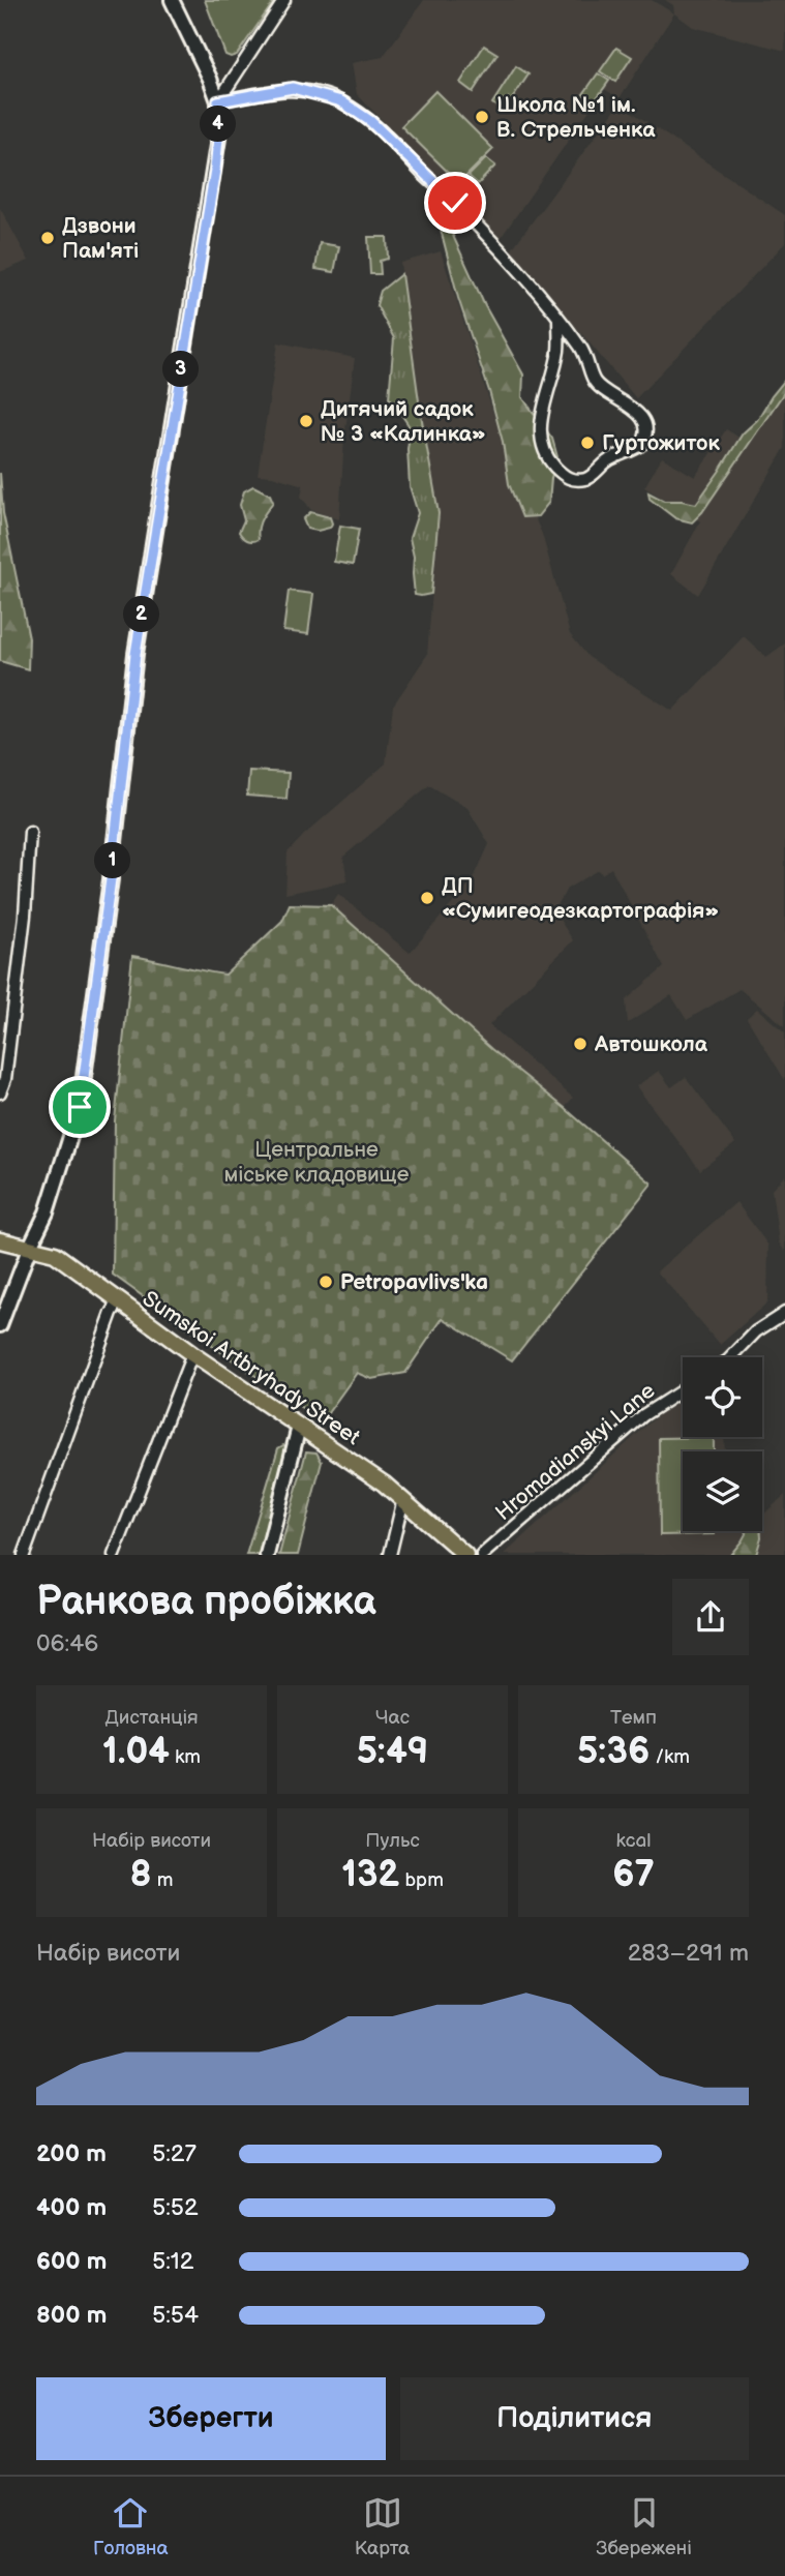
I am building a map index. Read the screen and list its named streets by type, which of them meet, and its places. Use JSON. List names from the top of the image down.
{
  "streets": {
    "main road": ["Sumskoi Artbryhady Street"],
    "street": ["Hromadianskyi Lane"]
  },
  "parks": ["Центральне міське кладовище"],
  "places": [
    "Школа №1 ім. В. Стрельченка",
    "Дзвони Пам'яті",
    "Дитячий садок № 3 «Калинка»",
    "Гуртожиток",
    "ДП «Сумигеодезкартографія»",
    "Автошкола",
    "Petropavlivs'ka"
  ],
  "page": {
    "pins": [
      "4",
      "3",
      "2",
      "1"
    ],
    "heading": ["Ранкова пробіжка", "06:46"],
    "stats": [
      ["Дистанція", "1.04 km"],
      ["Час", "5:49"],
      ["Темп", "5:36 /km"],
      ["Набір висоти", "8 m"],
      ["Пульс", "132 bpm"],
      ["kcal", "67"]
    ],
    "chart": ["Набір висоти", "283–291 m"],
    "list": [
      {
        "name": "200 m",
        "note": "5:27"
      },
      {
        "name": "400 m",
        "note": "5:52"
      },
      {
        "name": "600 m",
        "note": "5:12"
      },
      {
        "name": "800 m",
        "note": "5:54"
      }
    ],
    "buttons": ["Зберегти", "Поділитися"],
    "tabs": ["Головна", "Карта", "Збережені"]
  }
}
